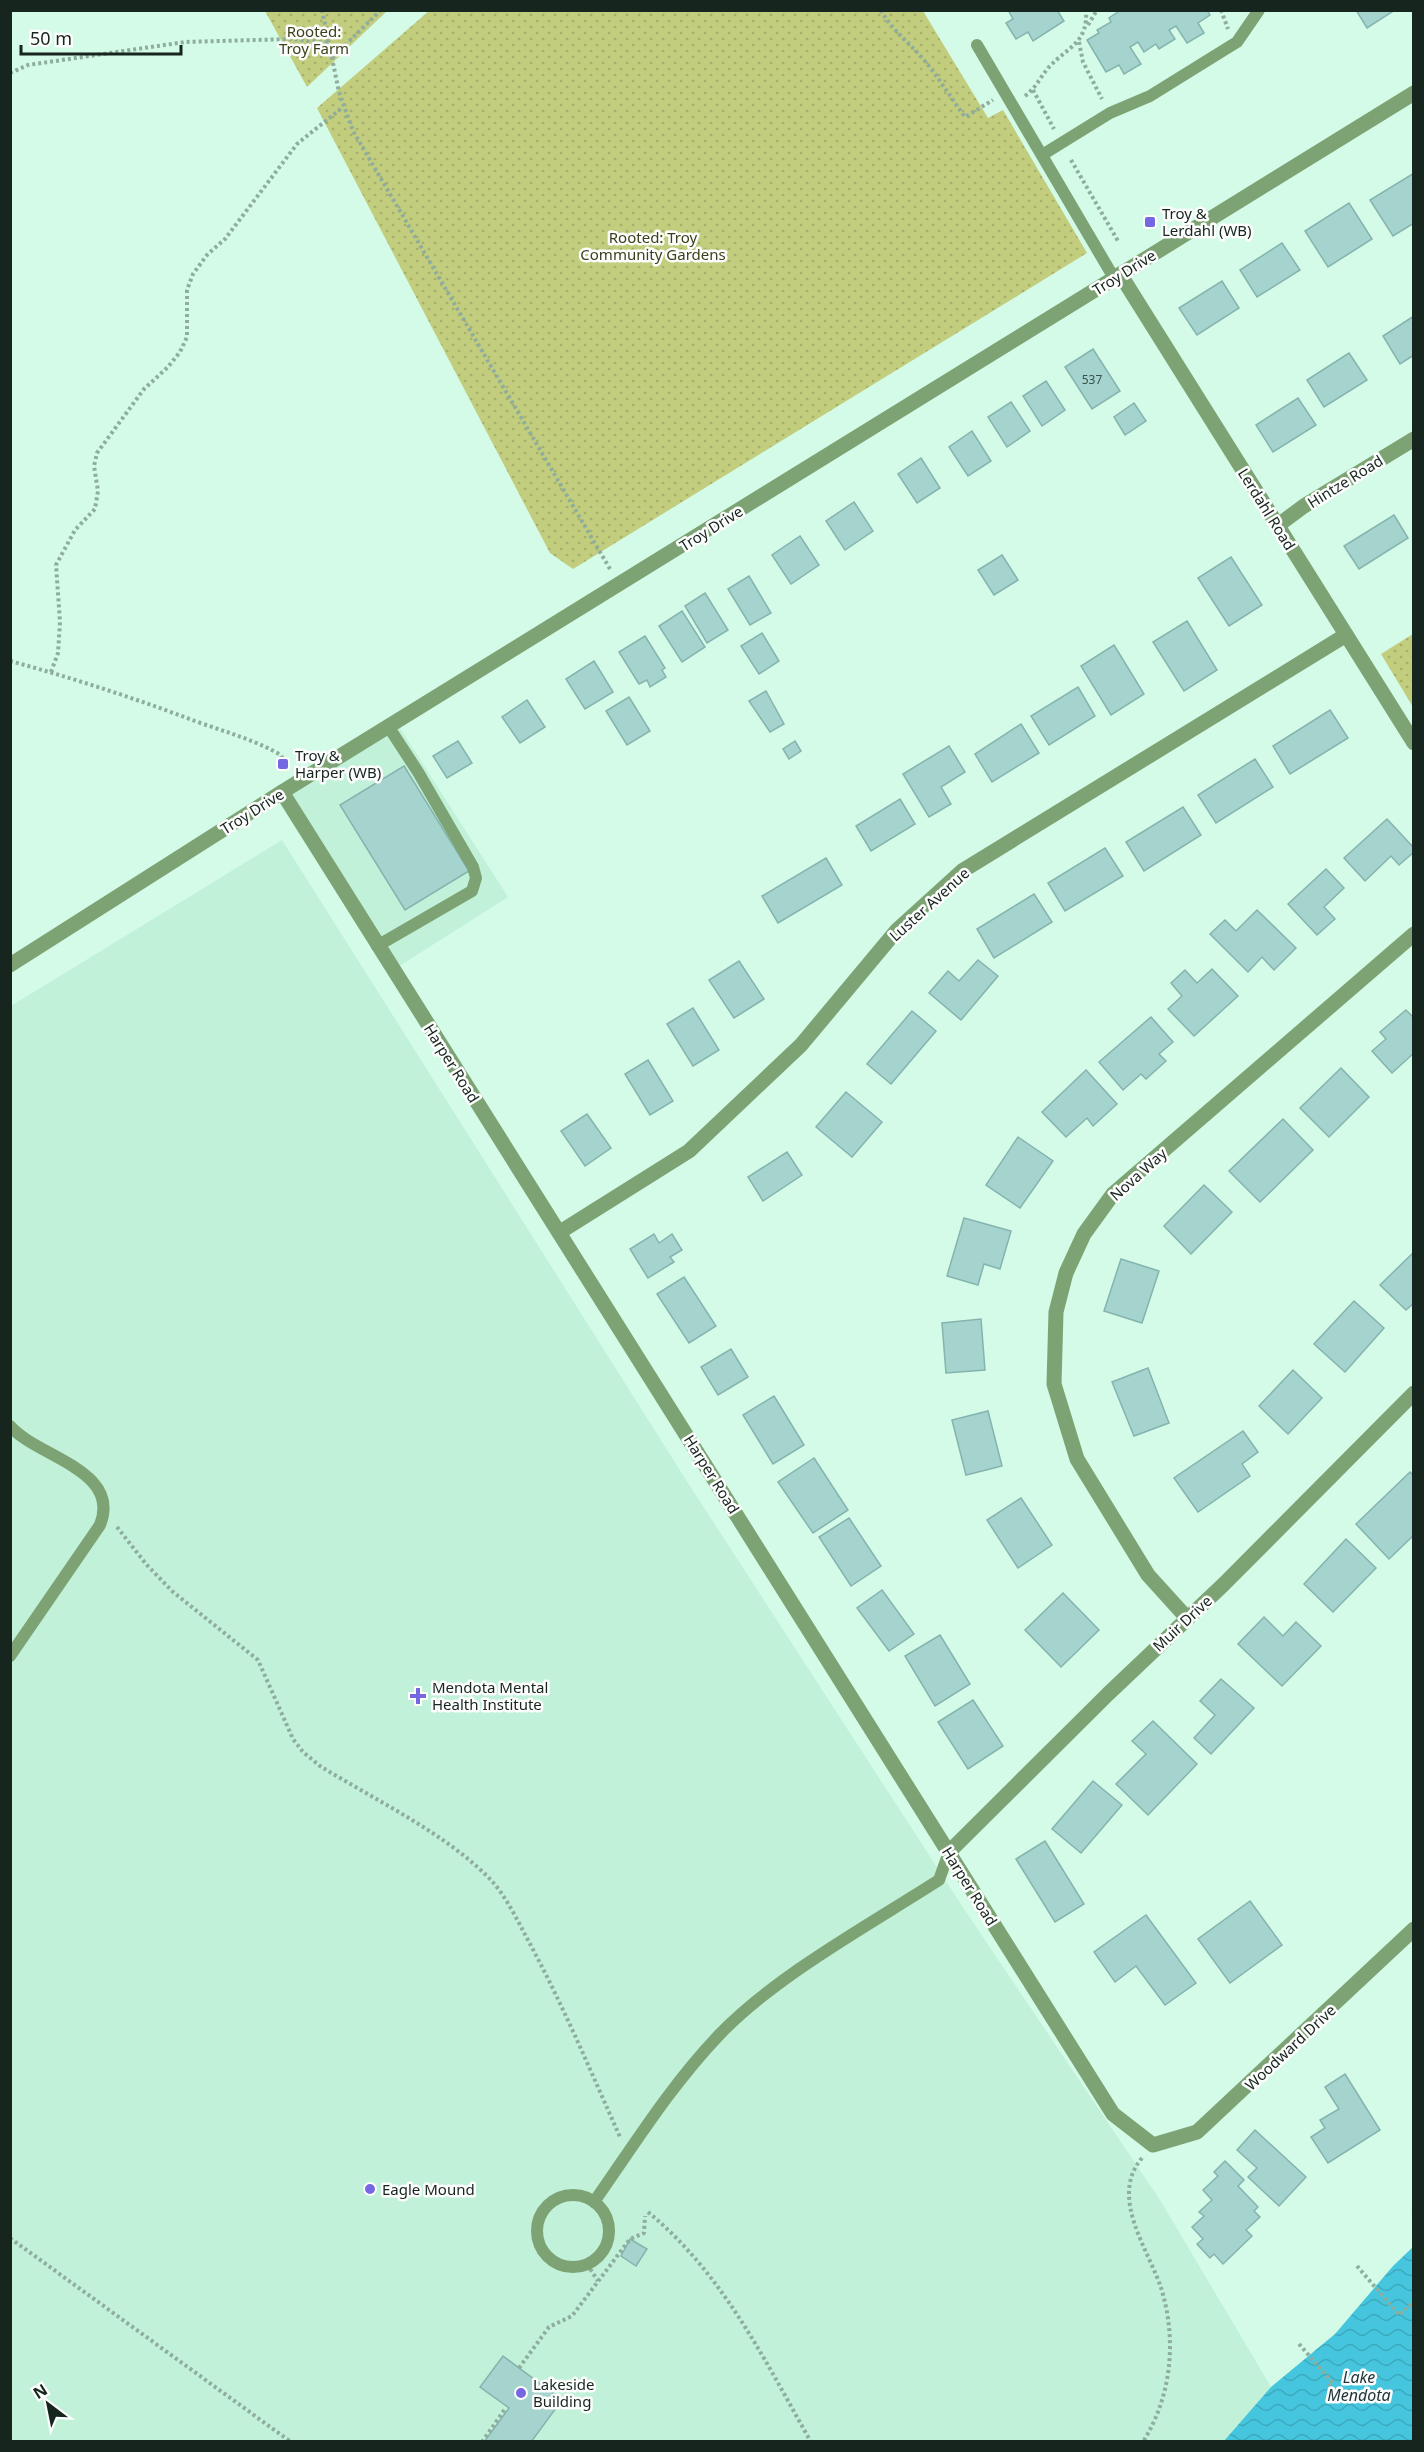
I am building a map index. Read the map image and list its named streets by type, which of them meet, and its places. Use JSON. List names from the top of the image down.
{
  "streets": {
    "street": [
      "Troy Drive",
      "Hintze Road",
      "Lerdahl Road",
      "Luster Avenue",
      "Harper Road",
      "Nova Way",
      "Muir Drive",
      "Woodward Drive"
    ]
  },
  "crossings": [
    ["Troy Drive", "Lerdahl Road"],
    ["Troy Drive", "Harper Road"],
    ["Hintze Road", "Lerdahl Road"],
    ["Lerdahl Road", "Luster Avenue"],
    ["Luster Avenue", "Harper Road"],
    ["Harper Road", "Muir Drive"],
    ["Harper Road", "Woodward Drive"],
    ["Nova Way", "Muir Drive"]
  ],
  "water": ["Lake Mendota"],
  "parks": ["Rooted: Troy Farm", "Rooted: Troy Community Gardens"],
  "places": {
    "transit": ["Troy & Lerdahl (WB)", "Troy & Harper (WB)"],
    "health": ["Mendota Mental Health Institute"],
    "other": ["Eagle Mound", "Lakeside Building"]
  },
  "house_numbers": ["537"],
  "scale_bar": "50 m",
  "north": "top left"
}
